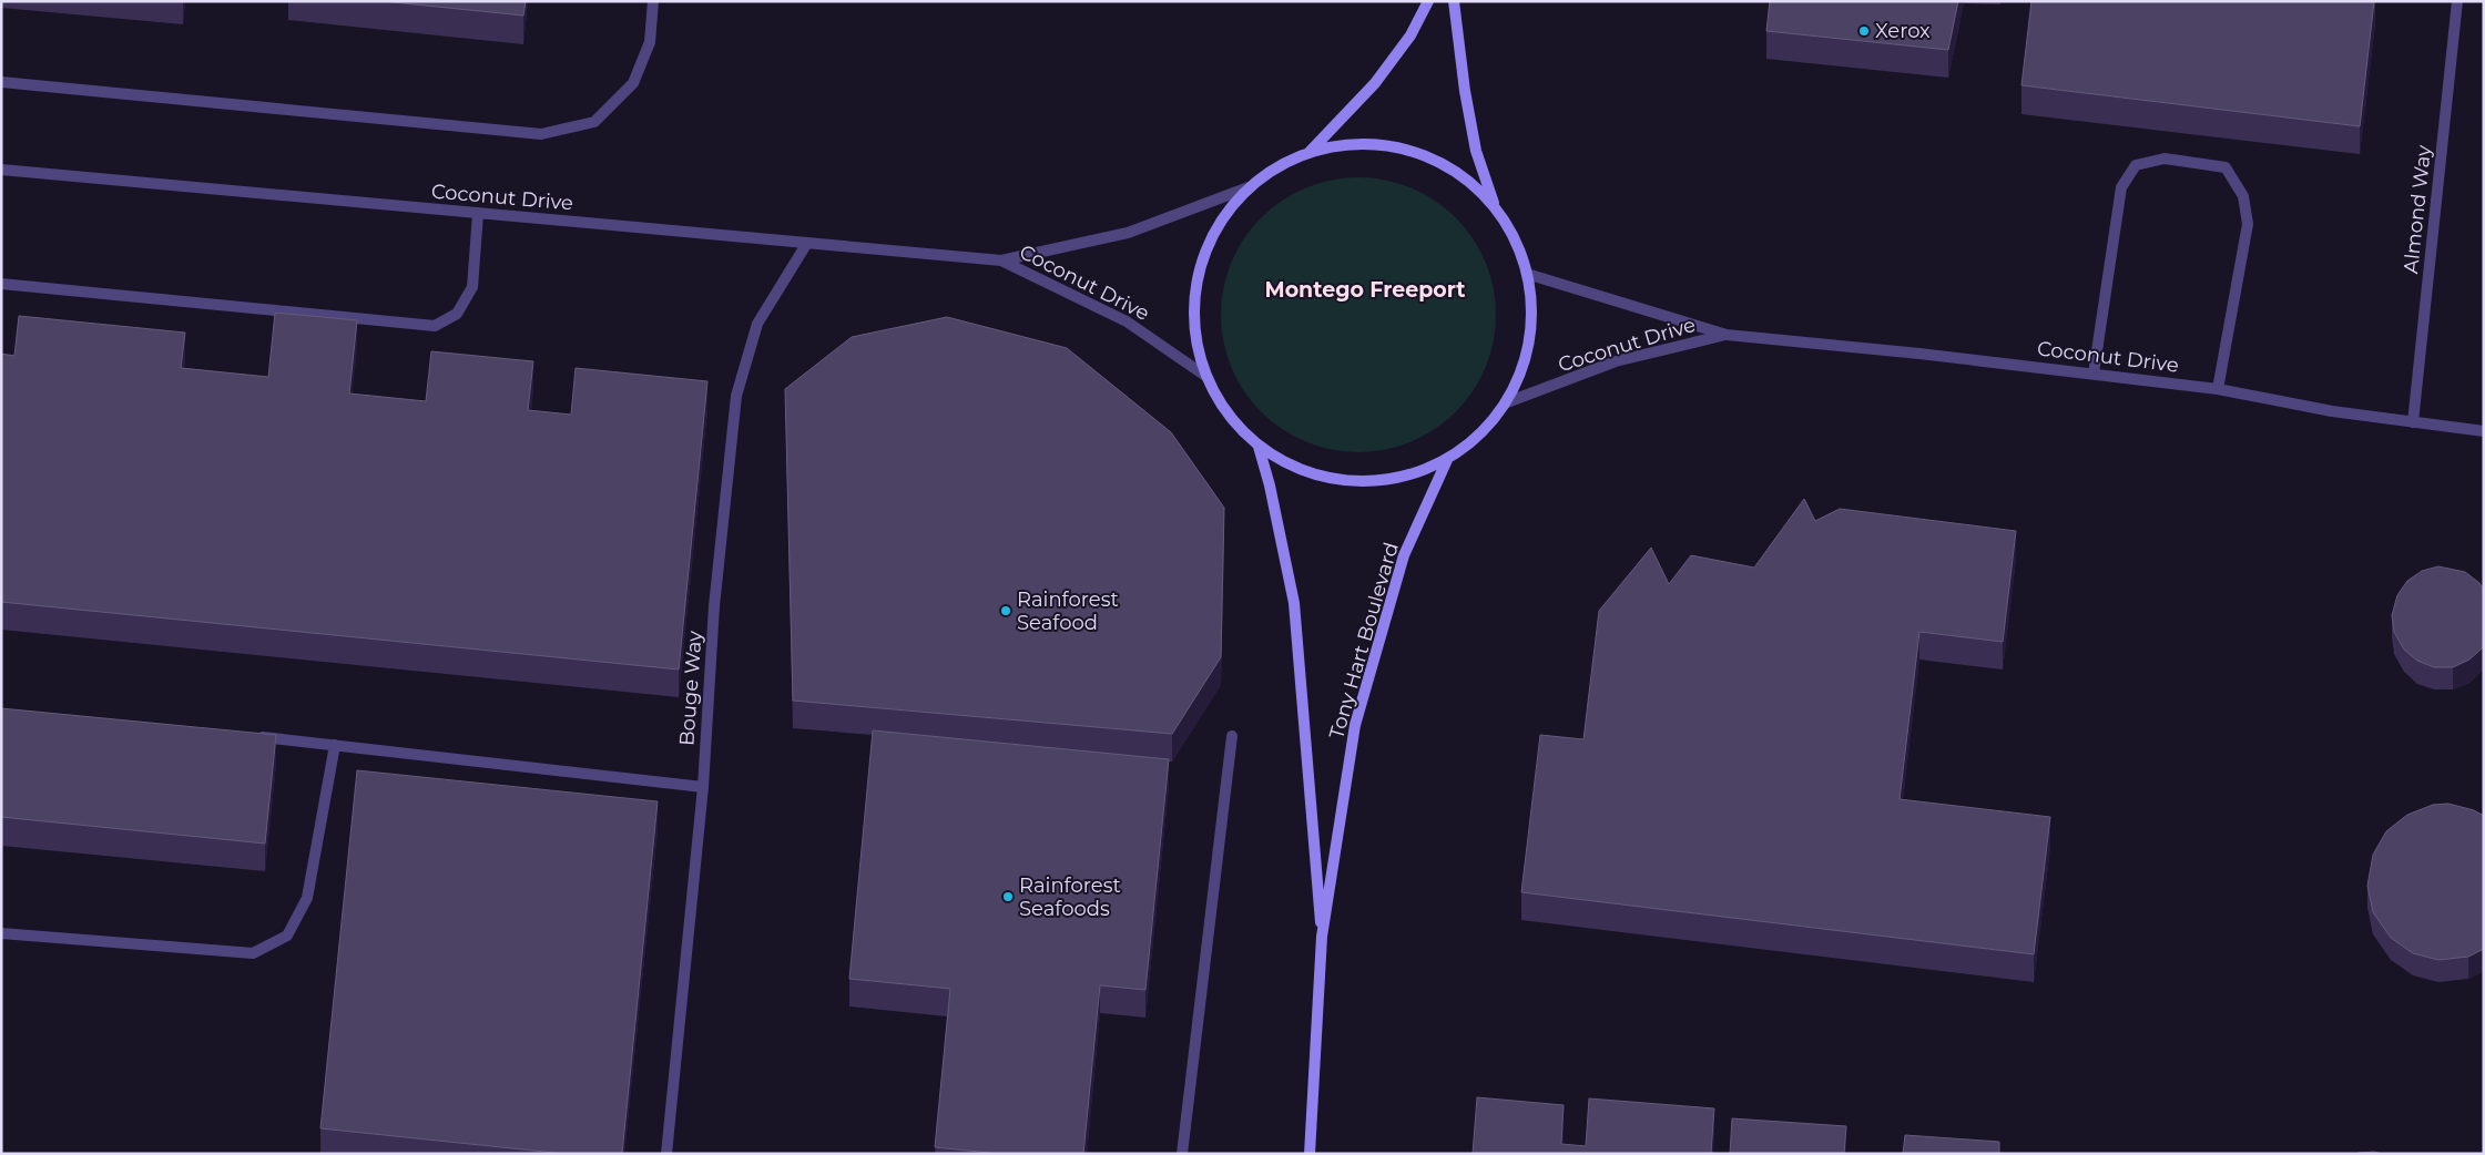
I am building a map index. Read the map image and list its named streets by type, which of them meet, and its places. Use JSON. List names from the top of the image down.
{
  "streets": {
    "street": ["Tony Hart Boulevard"],
    "lane": ["Coconut Drive", "Almond Way", "Bouge Way"]
  },
  "crossings": [
    ["Coconut Drive", "Almond Way"],
    ["Coconut Drive", "Bouge Way"]
  ],
  "districts": ["Montego Freeport"],
  "places": ["Xerox", "Rainforest Seafood", "Rainforest Seafoods"]
}
